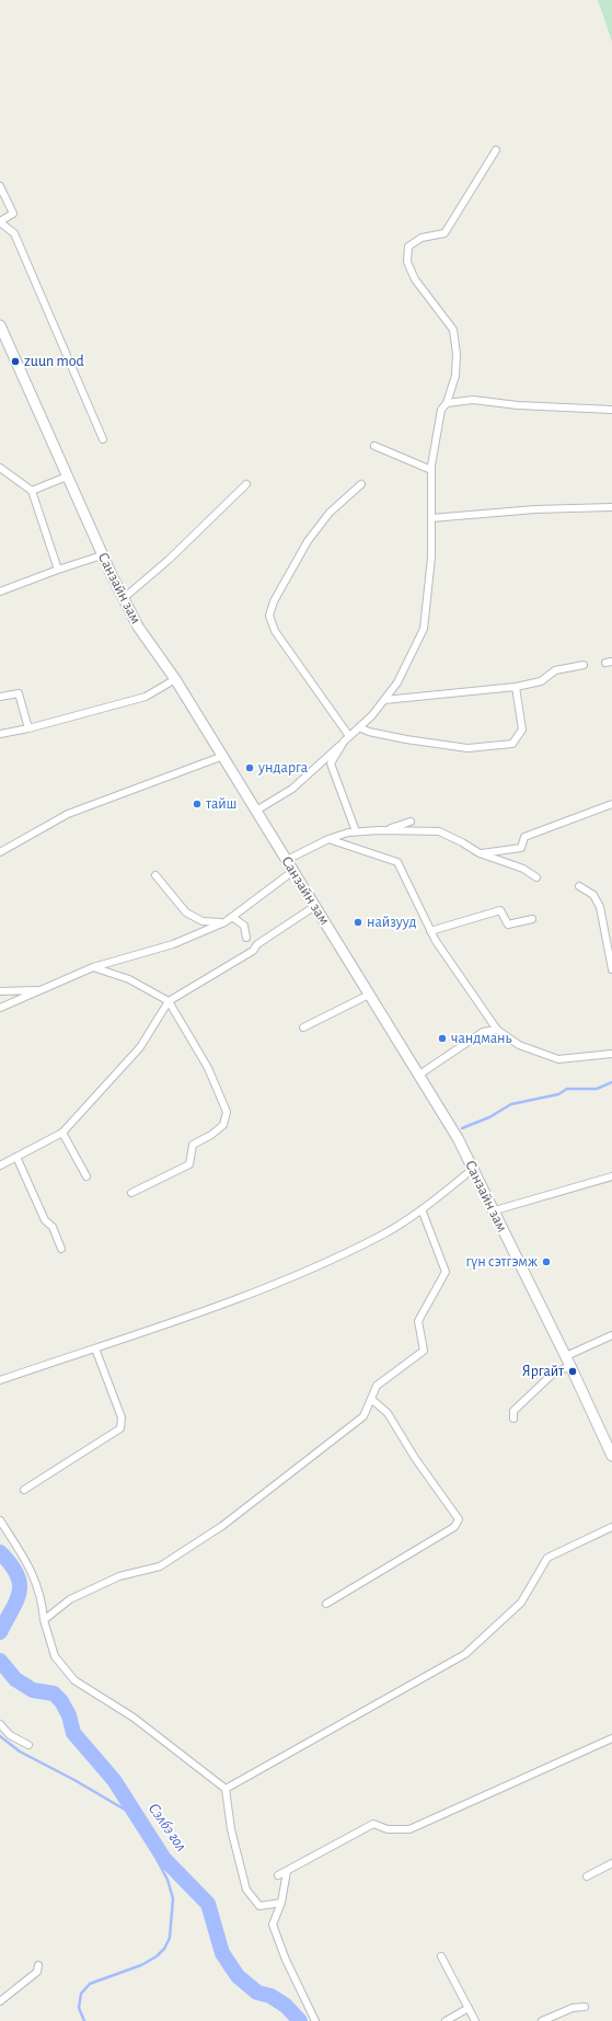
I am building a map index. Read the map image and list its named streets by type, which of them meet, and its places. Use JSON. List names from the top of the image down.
{
  "streets": {
    "main road": ["Санзайн зам"]
  },
  "water": ["Сэлбэ гол"],
  "places": [
    "zuun mod",
    "ундарга",
    "тайш",
    "найзууд",
    "чандмань",
    "гүн сэтгэмж",
    "Яргайт"
  ]
}
